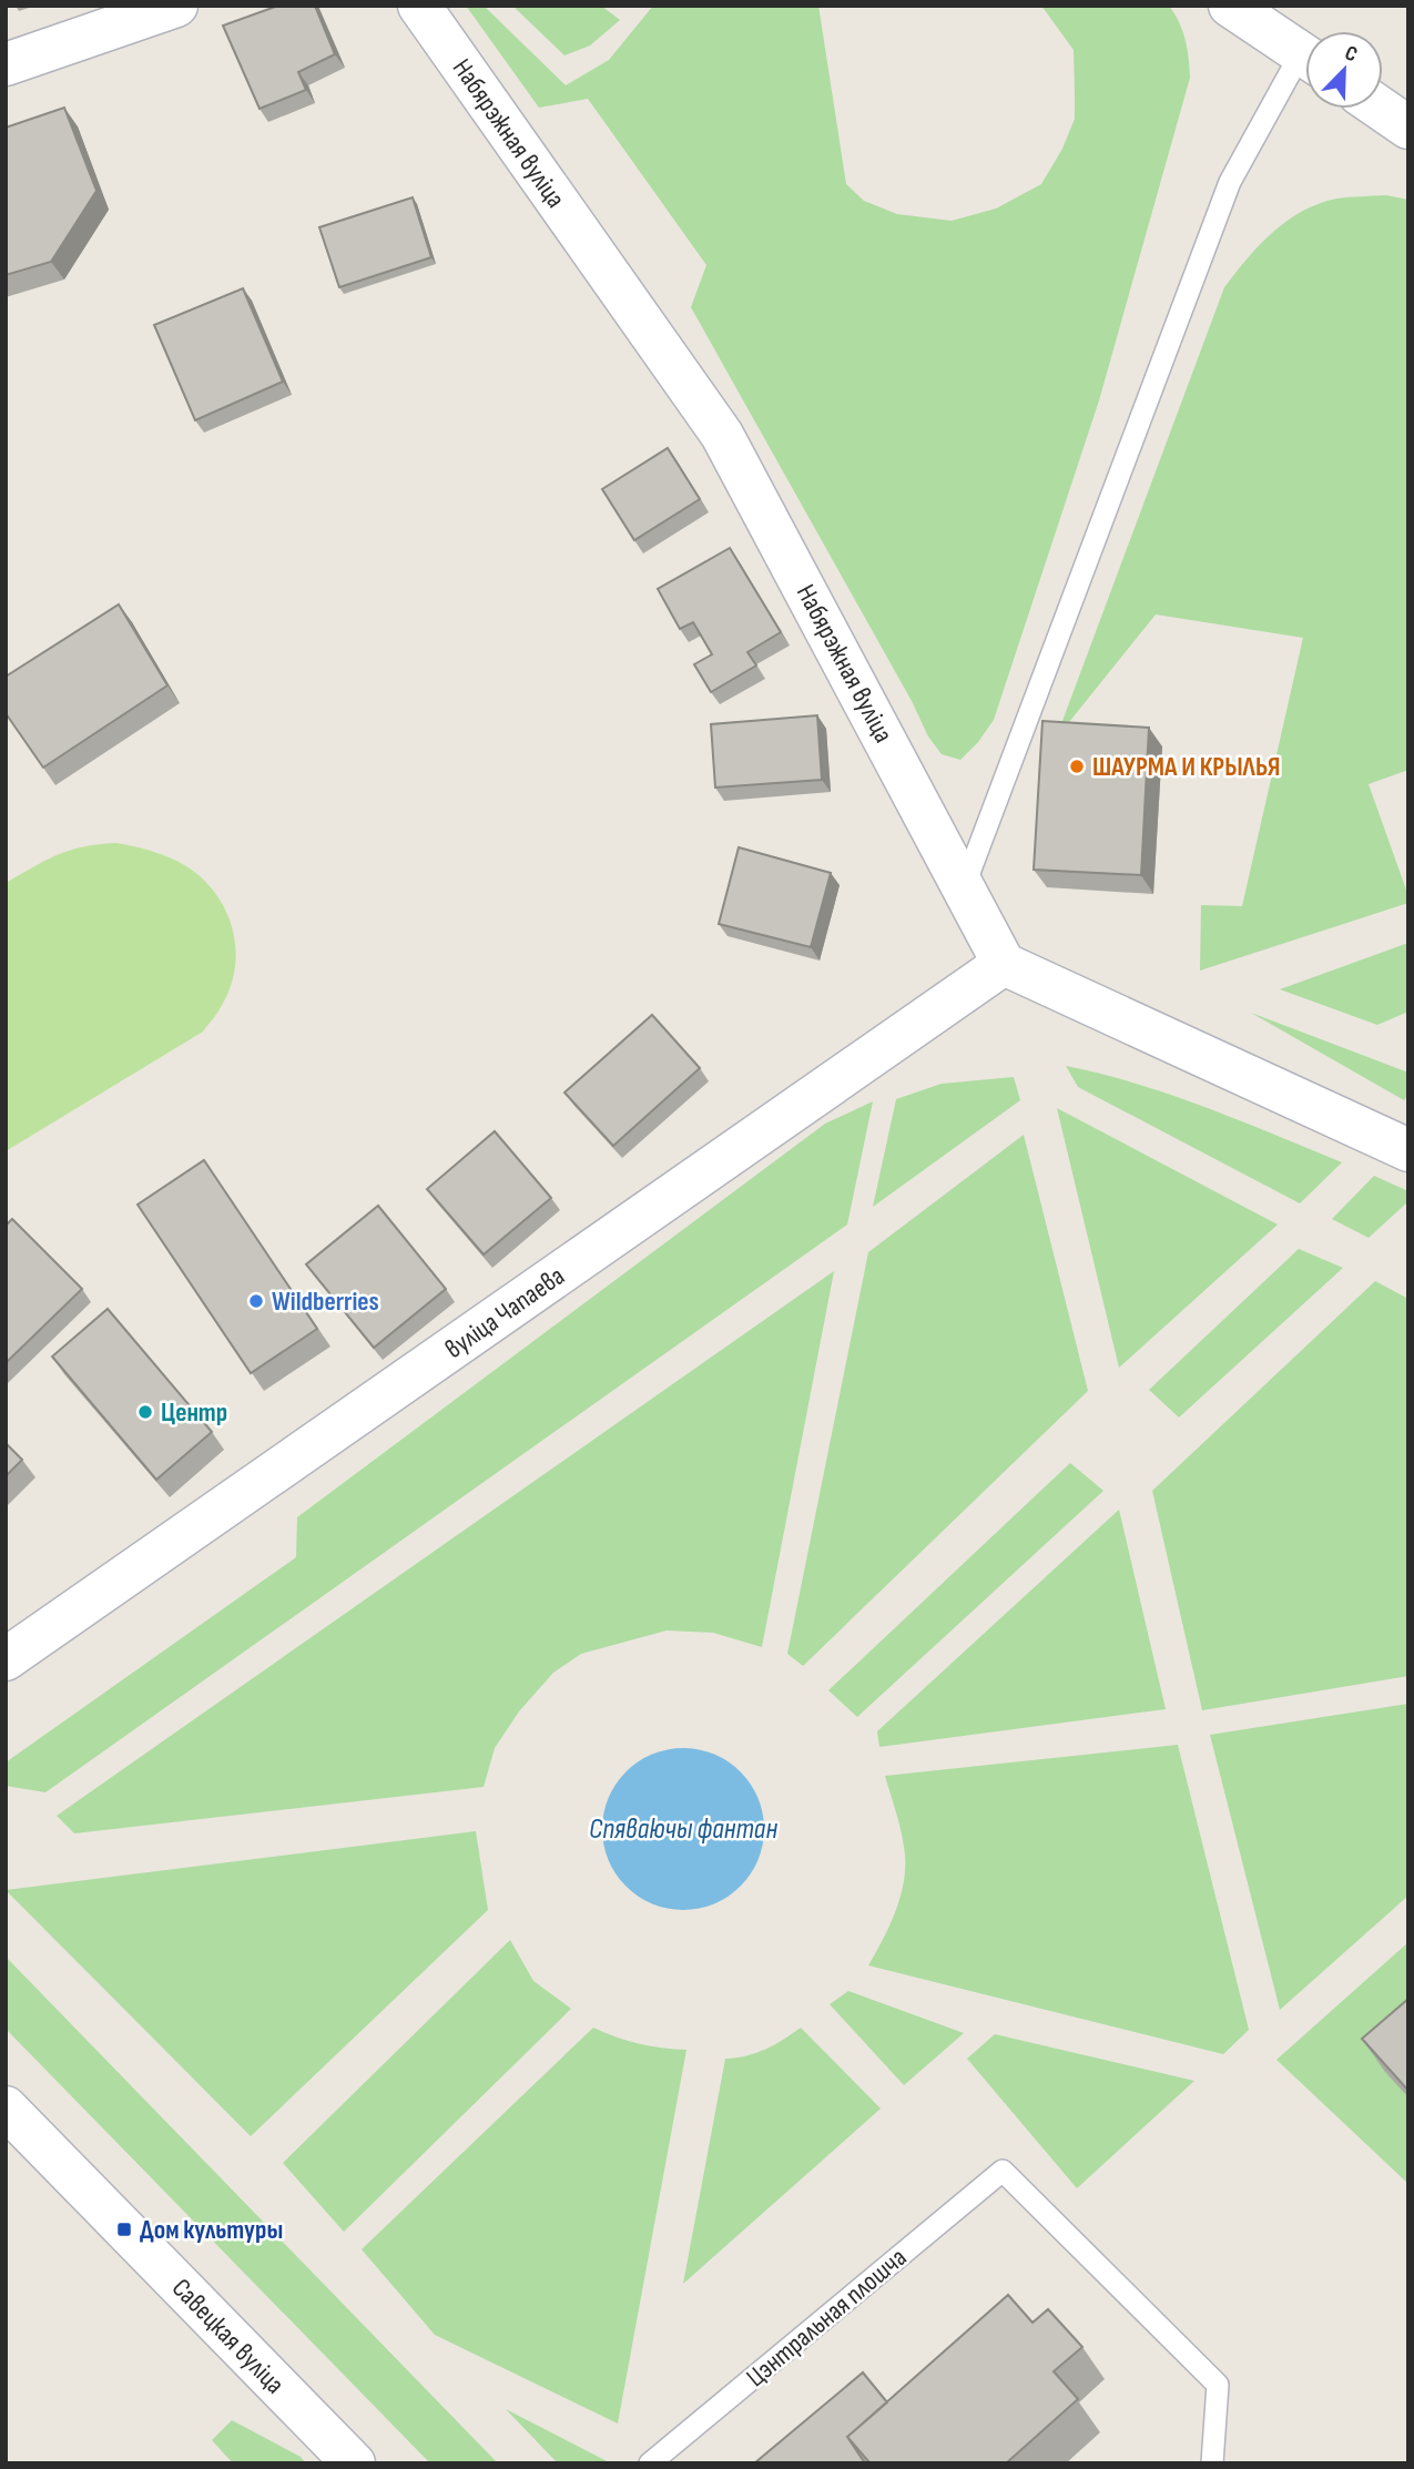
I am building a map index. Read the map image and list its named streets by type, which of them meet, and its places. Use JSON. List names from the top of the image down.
{
  "streets": {
    "street": ["Набярэжная вуліца", "вуліца Чапаева", "Савецкая вуліца"],
    "lane": ["Цэнтральная плошча"]
  },
  "crossings": [
    ["Набярэжная вуліца", "вуліца Чапаева"]
  ],
  "water": ["Спяваючы фантан"],
  "places": {
    "other": ["ШАУРМА И КРЫЛЬЯ", "Wildberries", "Центр"],
    "transit": ["Дом культуры"]
  },
  "north": "top right"
}
